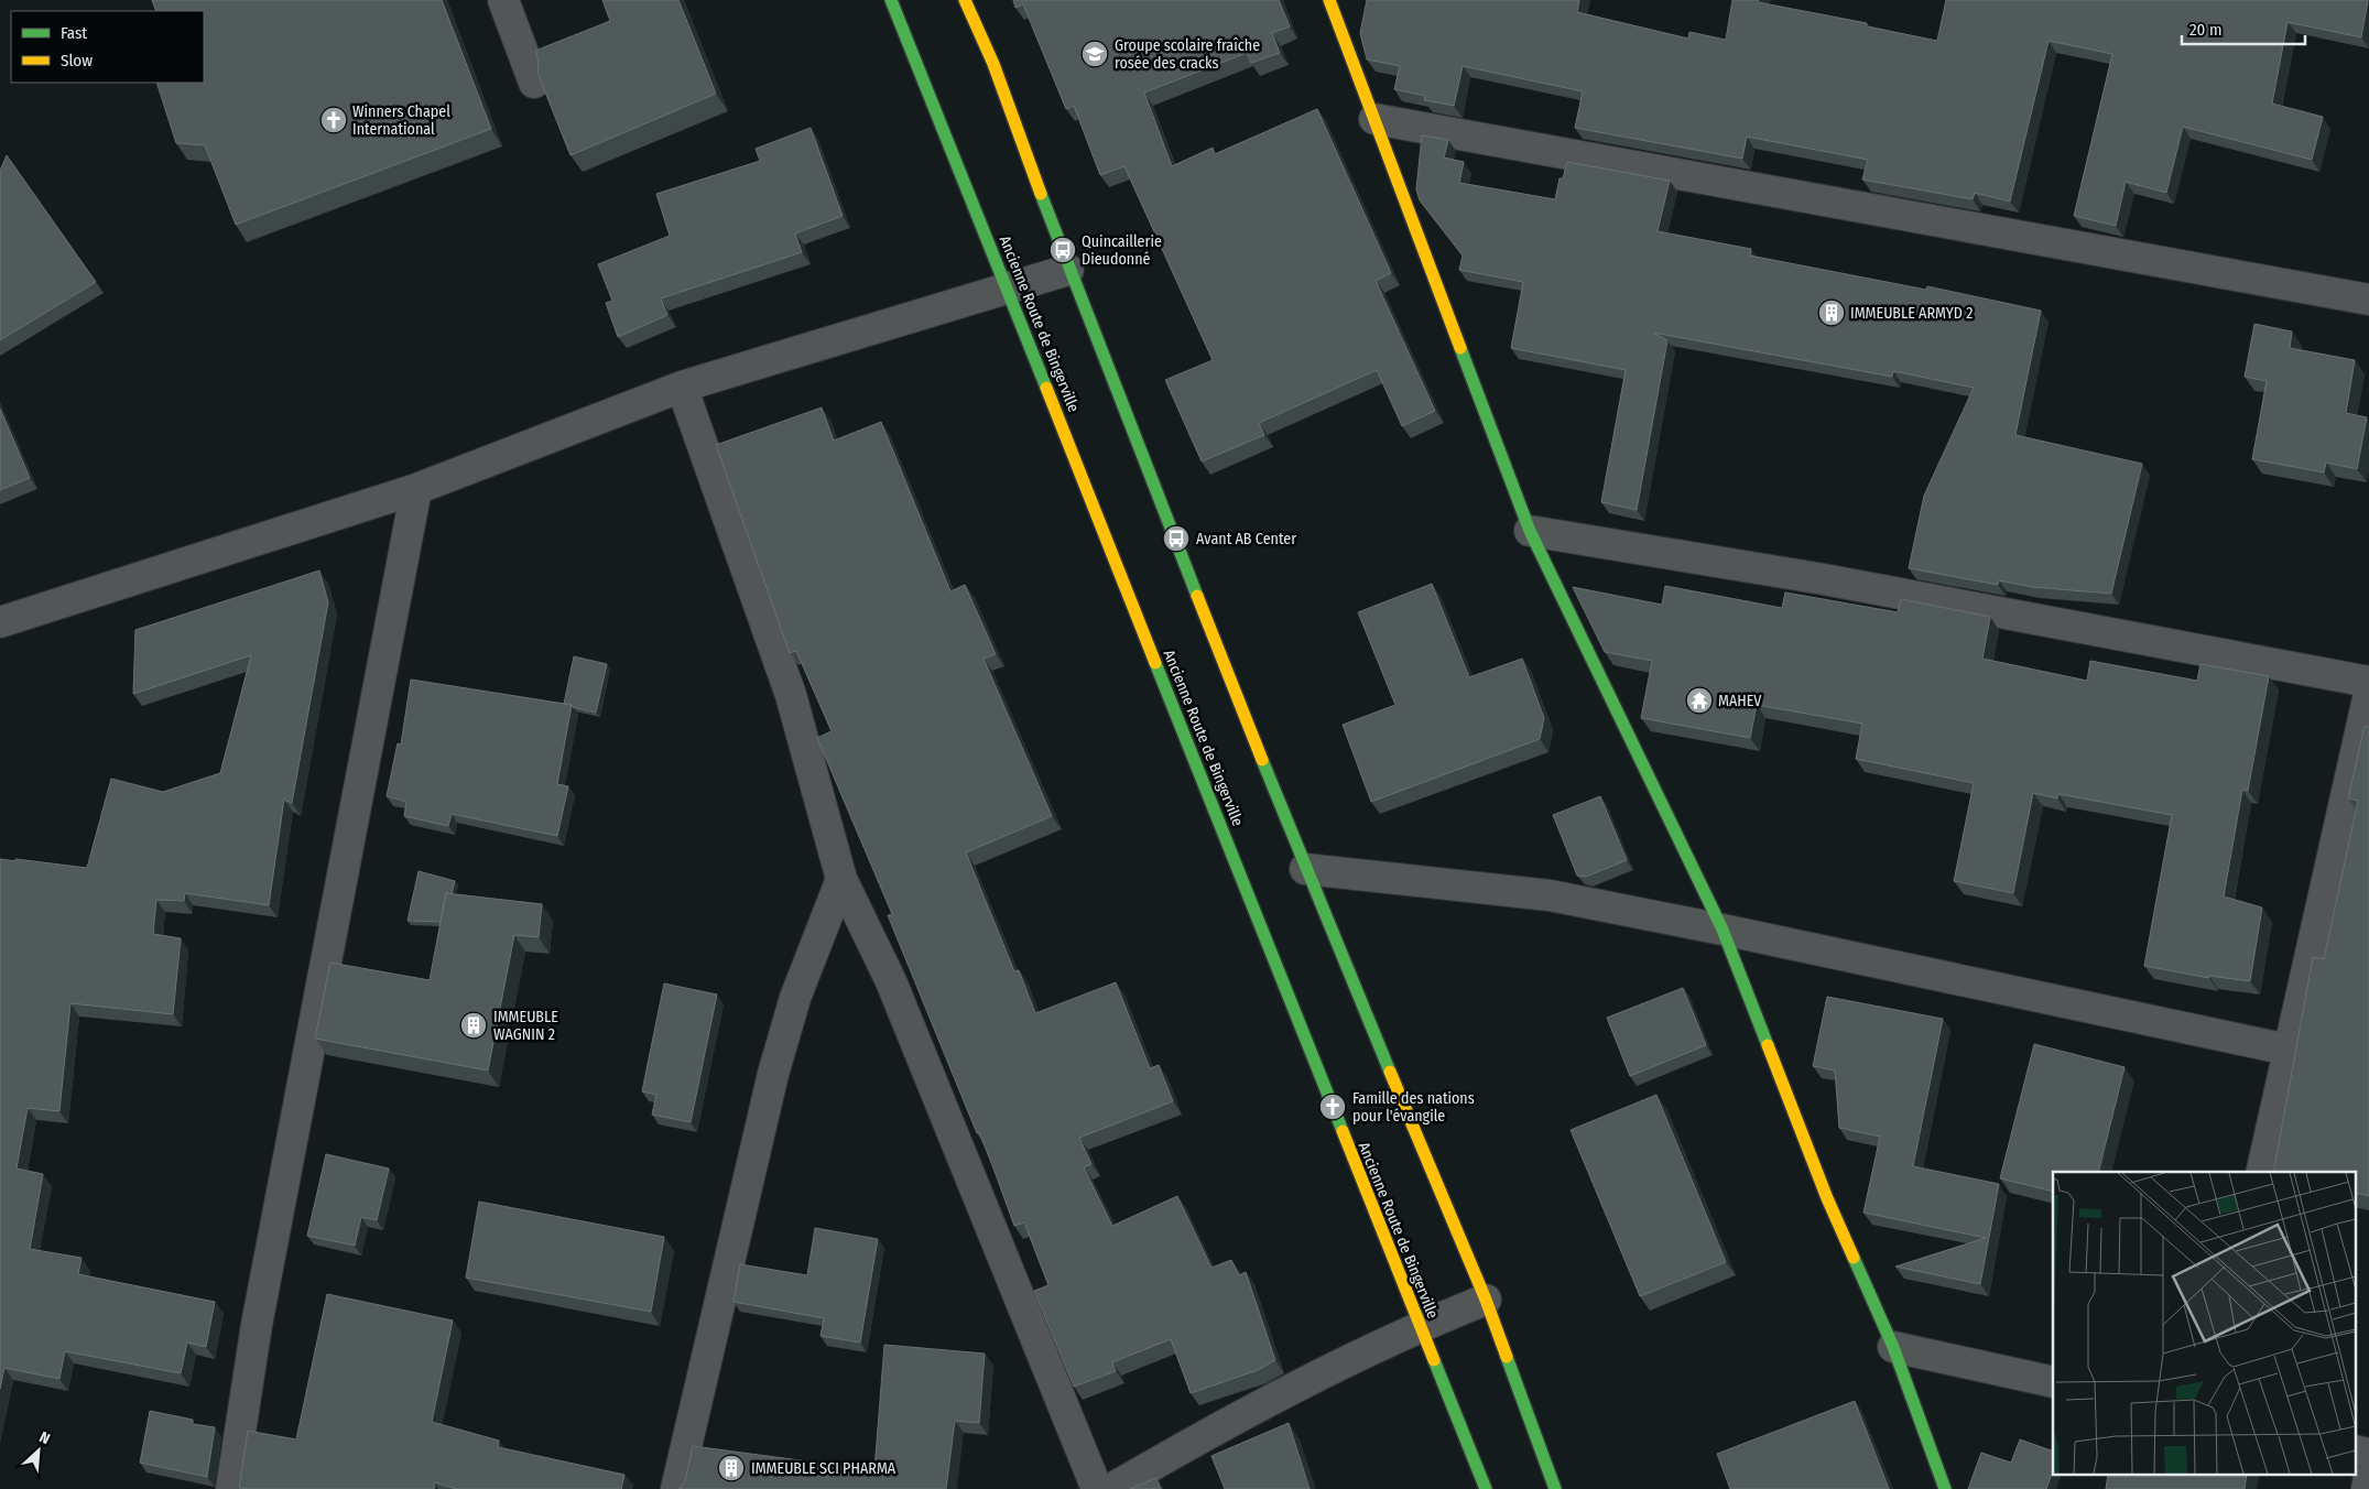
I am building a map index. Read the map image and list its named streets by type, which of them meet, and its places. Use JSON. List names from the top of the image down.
{
  "streets": {
    "street": ["Ancienne Route de Bingerville"]
  },
  "places": {
    "school or university": ["Groupe scolaire fraîche rosée des cracks"],
    "church": ["Winners Chapel International", "Famille des nations pour l'évangile"],
    "bus stop": ["Quincaillerie Dieudonné", "Avant AB Center"],
    "building": ["IMMEUBLE ARMYD 2", "IMMEUBLE WAGNIN 2", "IMMEUBLE SCI PHARMA"],
    "temple": ["MAHEV"]
  },
  "legend": ["Fast", "Slow"],
  "scale_bar": "20 m",
  "north": "top right"
}
